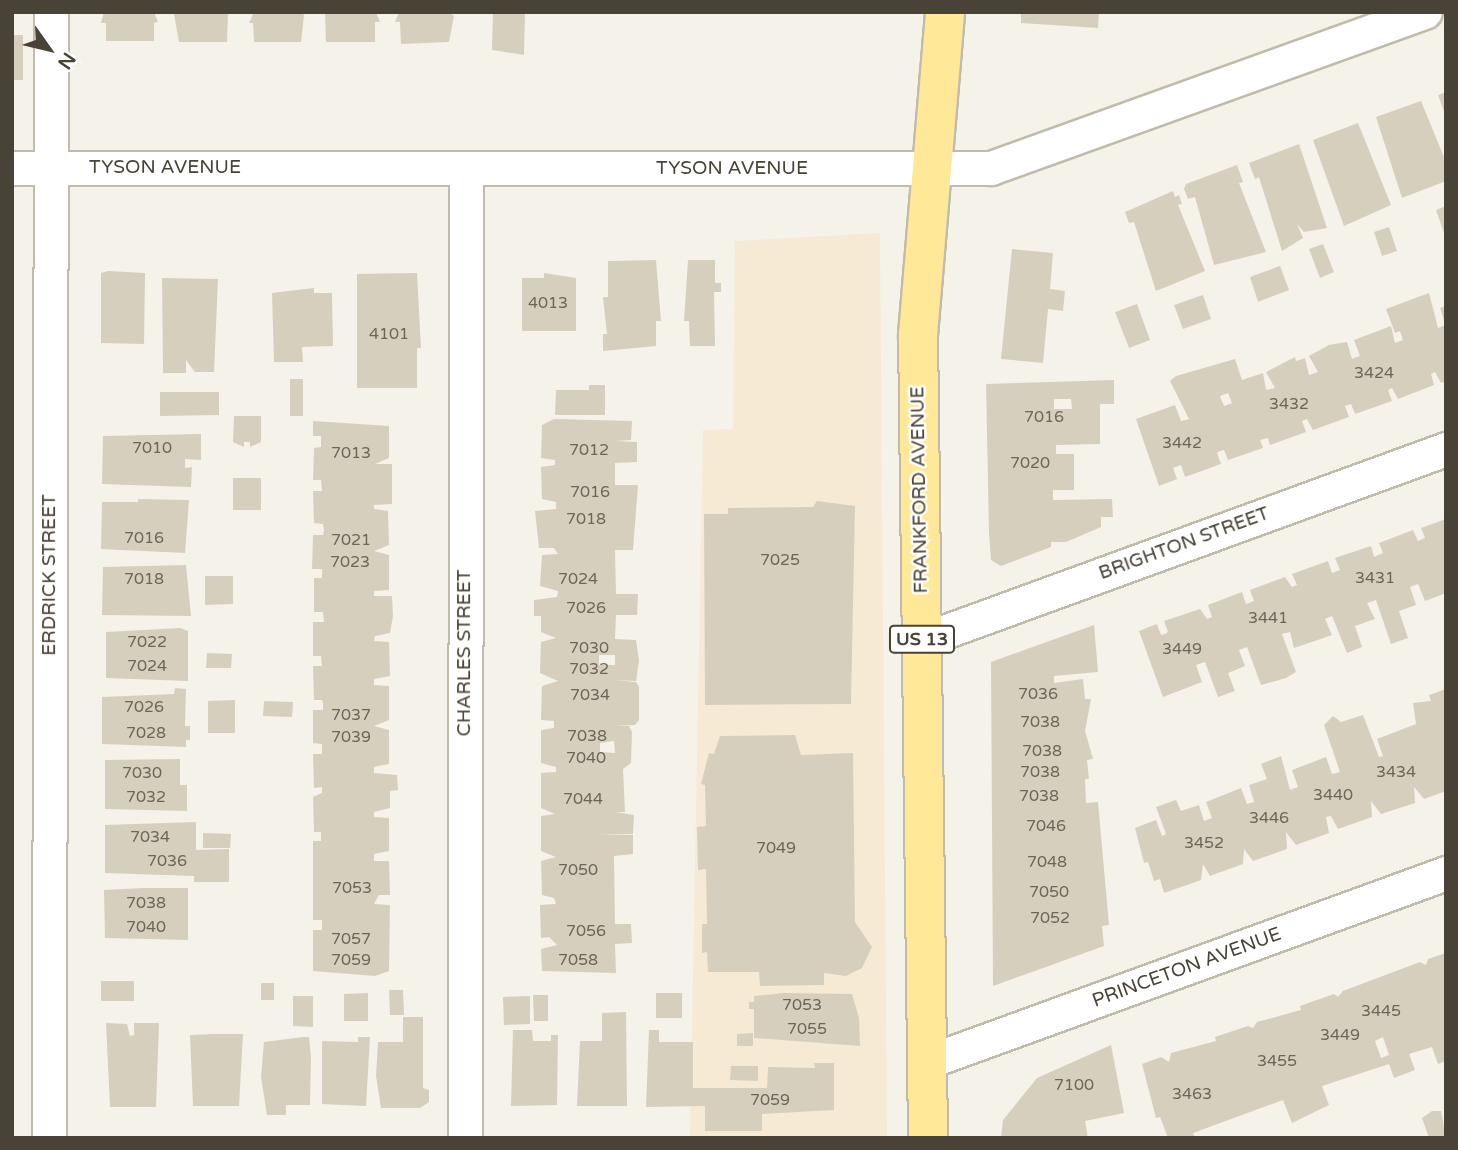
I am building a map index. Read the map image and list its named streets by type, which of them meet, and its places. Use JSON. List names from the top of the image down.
{
  "streets": {
    "main road": ["FRANKFORD AVENUE", "US 13"],
    "street": [
      "TYSON AVENUE",
      "BRIGHTON STREET",
      "ERDRICK STREET",
      "CHARLES STREET",
      "PRINCETON AVENUE"
    ]
  },
  "crossings": [
    ["TYSON AVENUE", "FRANKFORD AVENUE"],
    ["TYSON AVENUE", "ERDRICK STREET"],
    ["TYSON AVENUE", "CHARLES STREET"],
    ["FRANKFORD AVENUE", "BRIGHTON STREET"],
    ["FRANKFORD AVENUE", "PRINCETON AVENUE"]
  ],
  "house_numbers": [
    "4013",
    "4101",
    "3424",
    "3432",
    "7016",
    "3442",
    "7010",
    "7012",
    "7013",
    "7020",
    "7016",
    "7018",
    "7016",
    "7021",
    "7025",
    "7023",
    "3431",
    "7018",
    "7024",
    "7026",
    "3441",
    "7022",
    "7030",
    "3449",
    "7024",
    "7032",
    "7036",
    "7034",
    "7026",
    "7037",
    "7038",
    "7028",
    "7038",
    "7039",
    "7038",
    "7040",
    "7038",
    "3434",
    "7030",
    "3440",
    "7038",
    "7032",
    "7044",
    "3446",
    "7046",
    "7034",
    "3452",
    "7049",
    "7036",
    "7048",
    "7050",
    "7053",
    "7050",
    "7038",
    "7052",
    "7040",
    "7056",
    "7057",
    "7059",
    "7058",
    "7053",
    "3445",
    "7055",
    "3449",
    "3455",
    "7100",
    "3463",
    "7059"
  ],
  "north": "bottom right"
}
